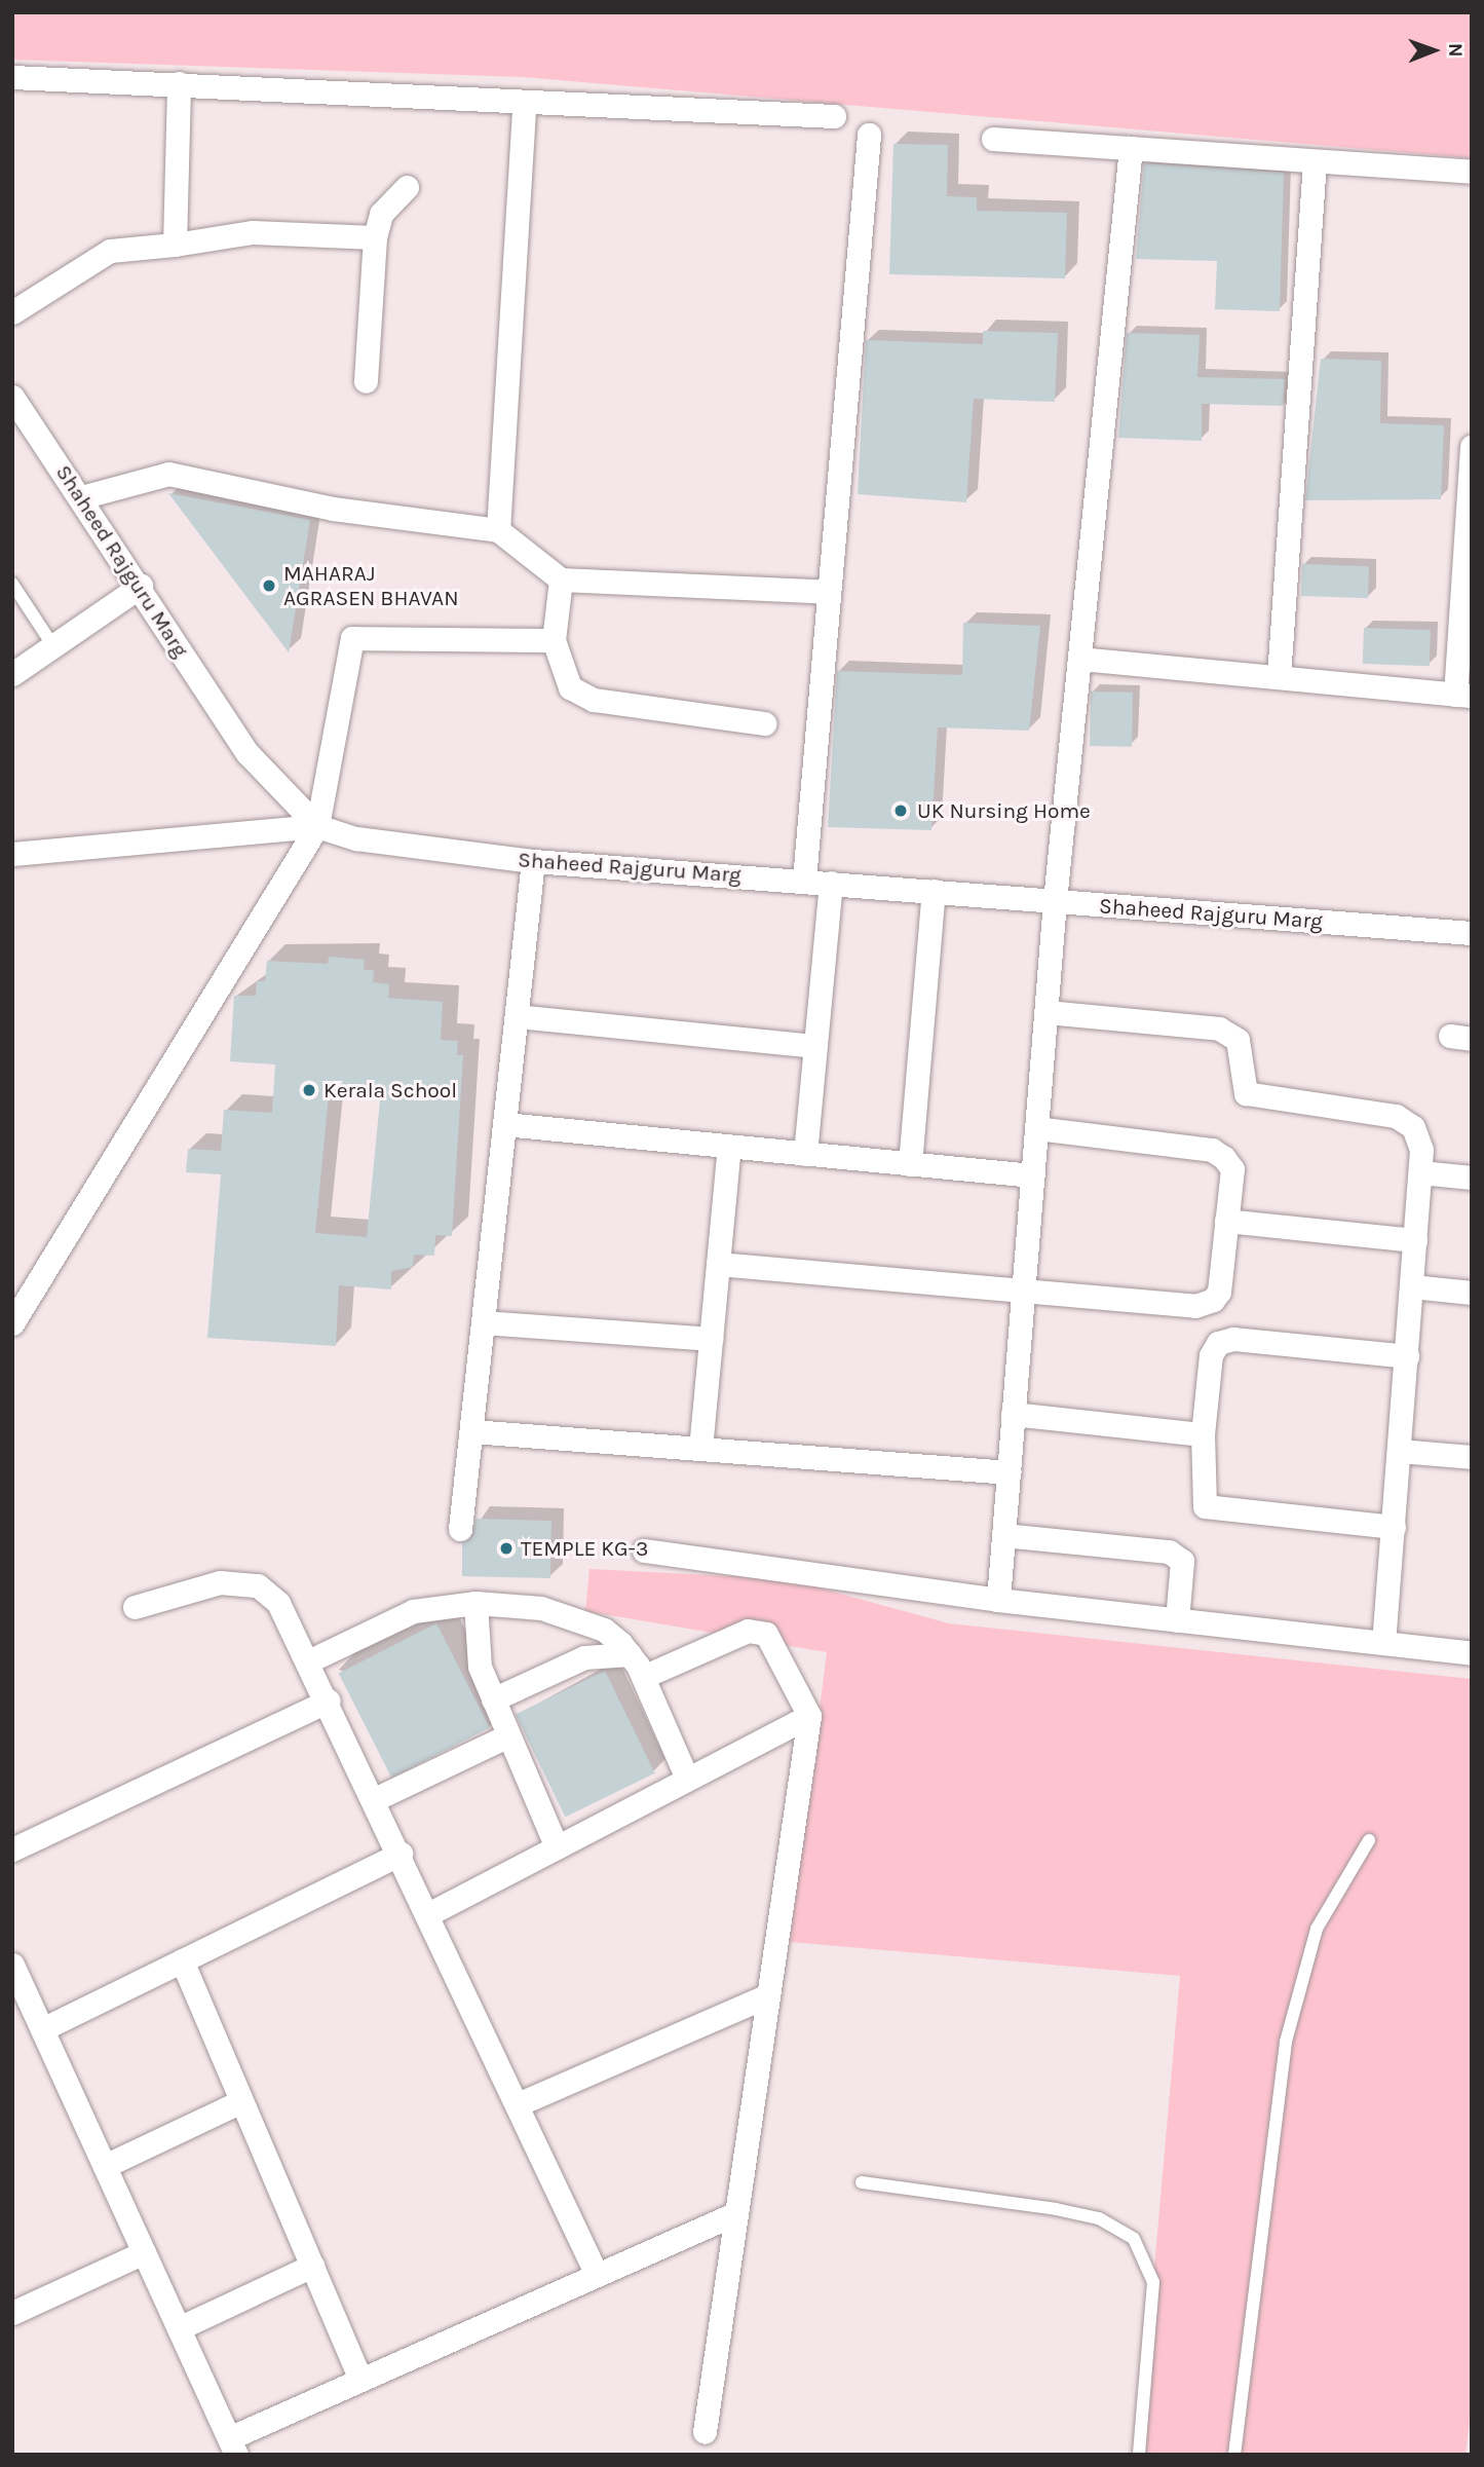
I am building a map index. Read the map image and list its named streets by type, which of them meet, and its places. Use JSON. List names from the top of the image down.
{
  "streets": {
    "street": ["Shaheed Rajguru Marg"]
  },
  "places": [
    "MAHARAJ AGRASEN BHAVAN",
    "UK Nursing Home",
    "Kerala School",
    "TEMPLE KG-3"
  ],
  "north": "right"
}
